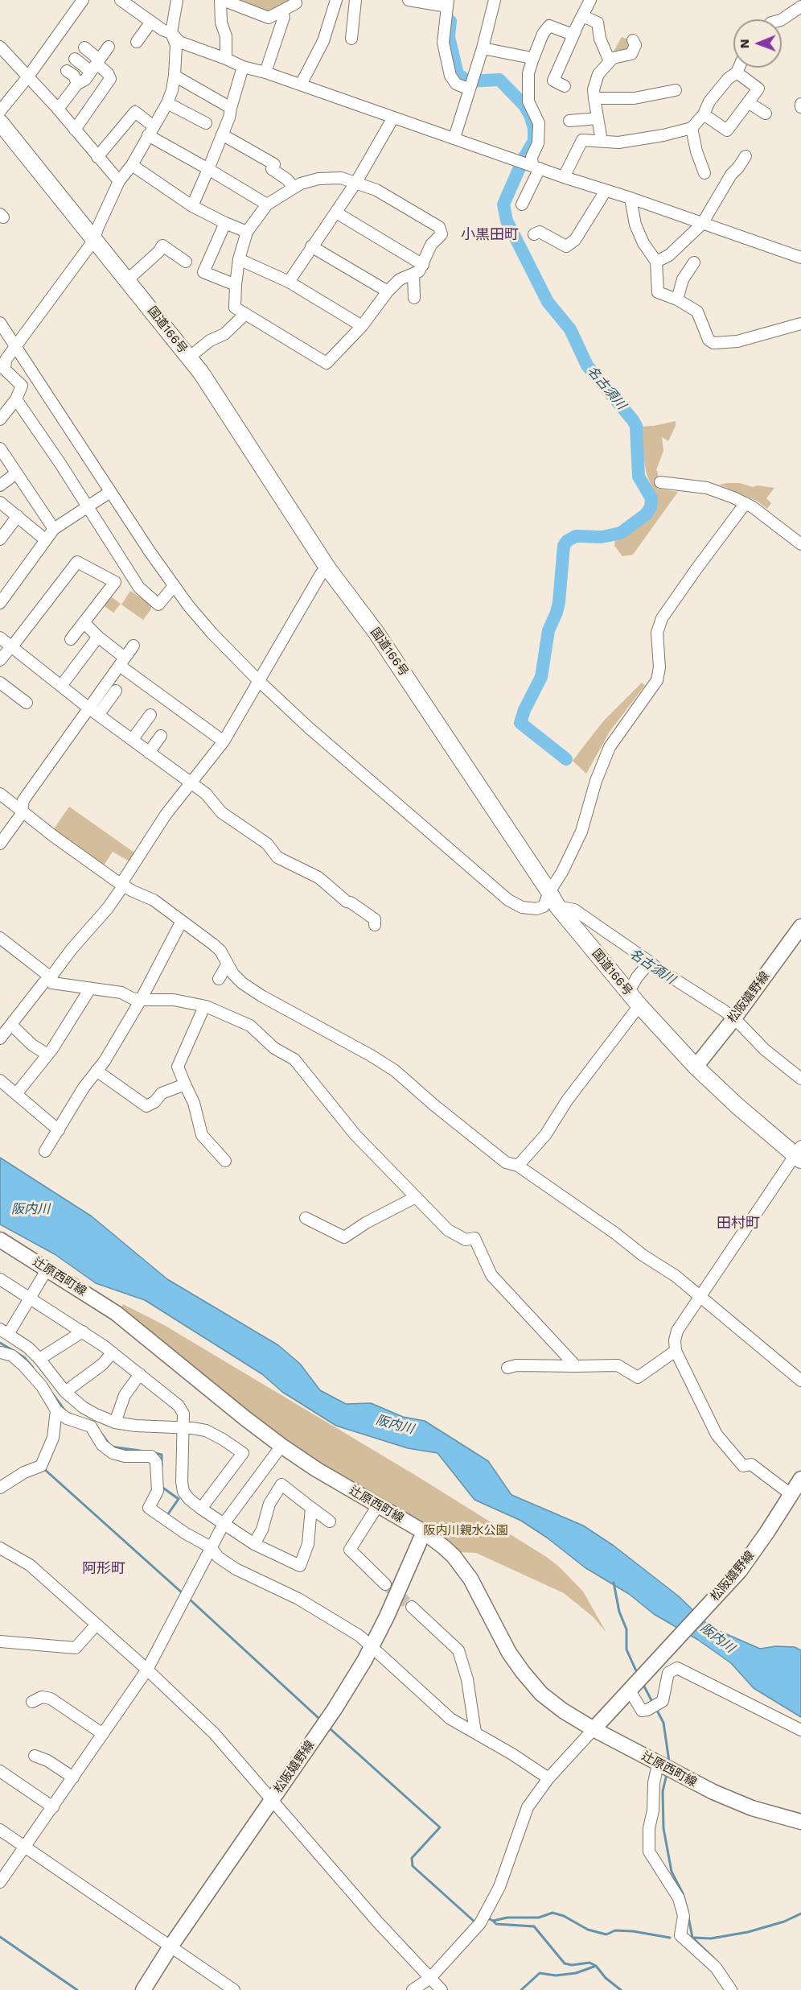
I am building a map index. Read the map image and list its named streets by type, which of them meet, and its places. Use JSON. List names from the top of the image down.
{
  "streets": {
    "highway": ["国道166号"],
    "main road": ["松阪嬉野線", "辻原西町線"]
  },
  "crossings": [
    ["国道166号", "松阪嬉野線"],
    ["松阪嬉野線", "辻原西町線"]
  ],
  "districts": ["小黒田町", "田村町", "阿形町"],
  "water": ["名古須川", "阪内川"],
  "parks": ["阪内川親水公園"],
  "north": "left"
}
